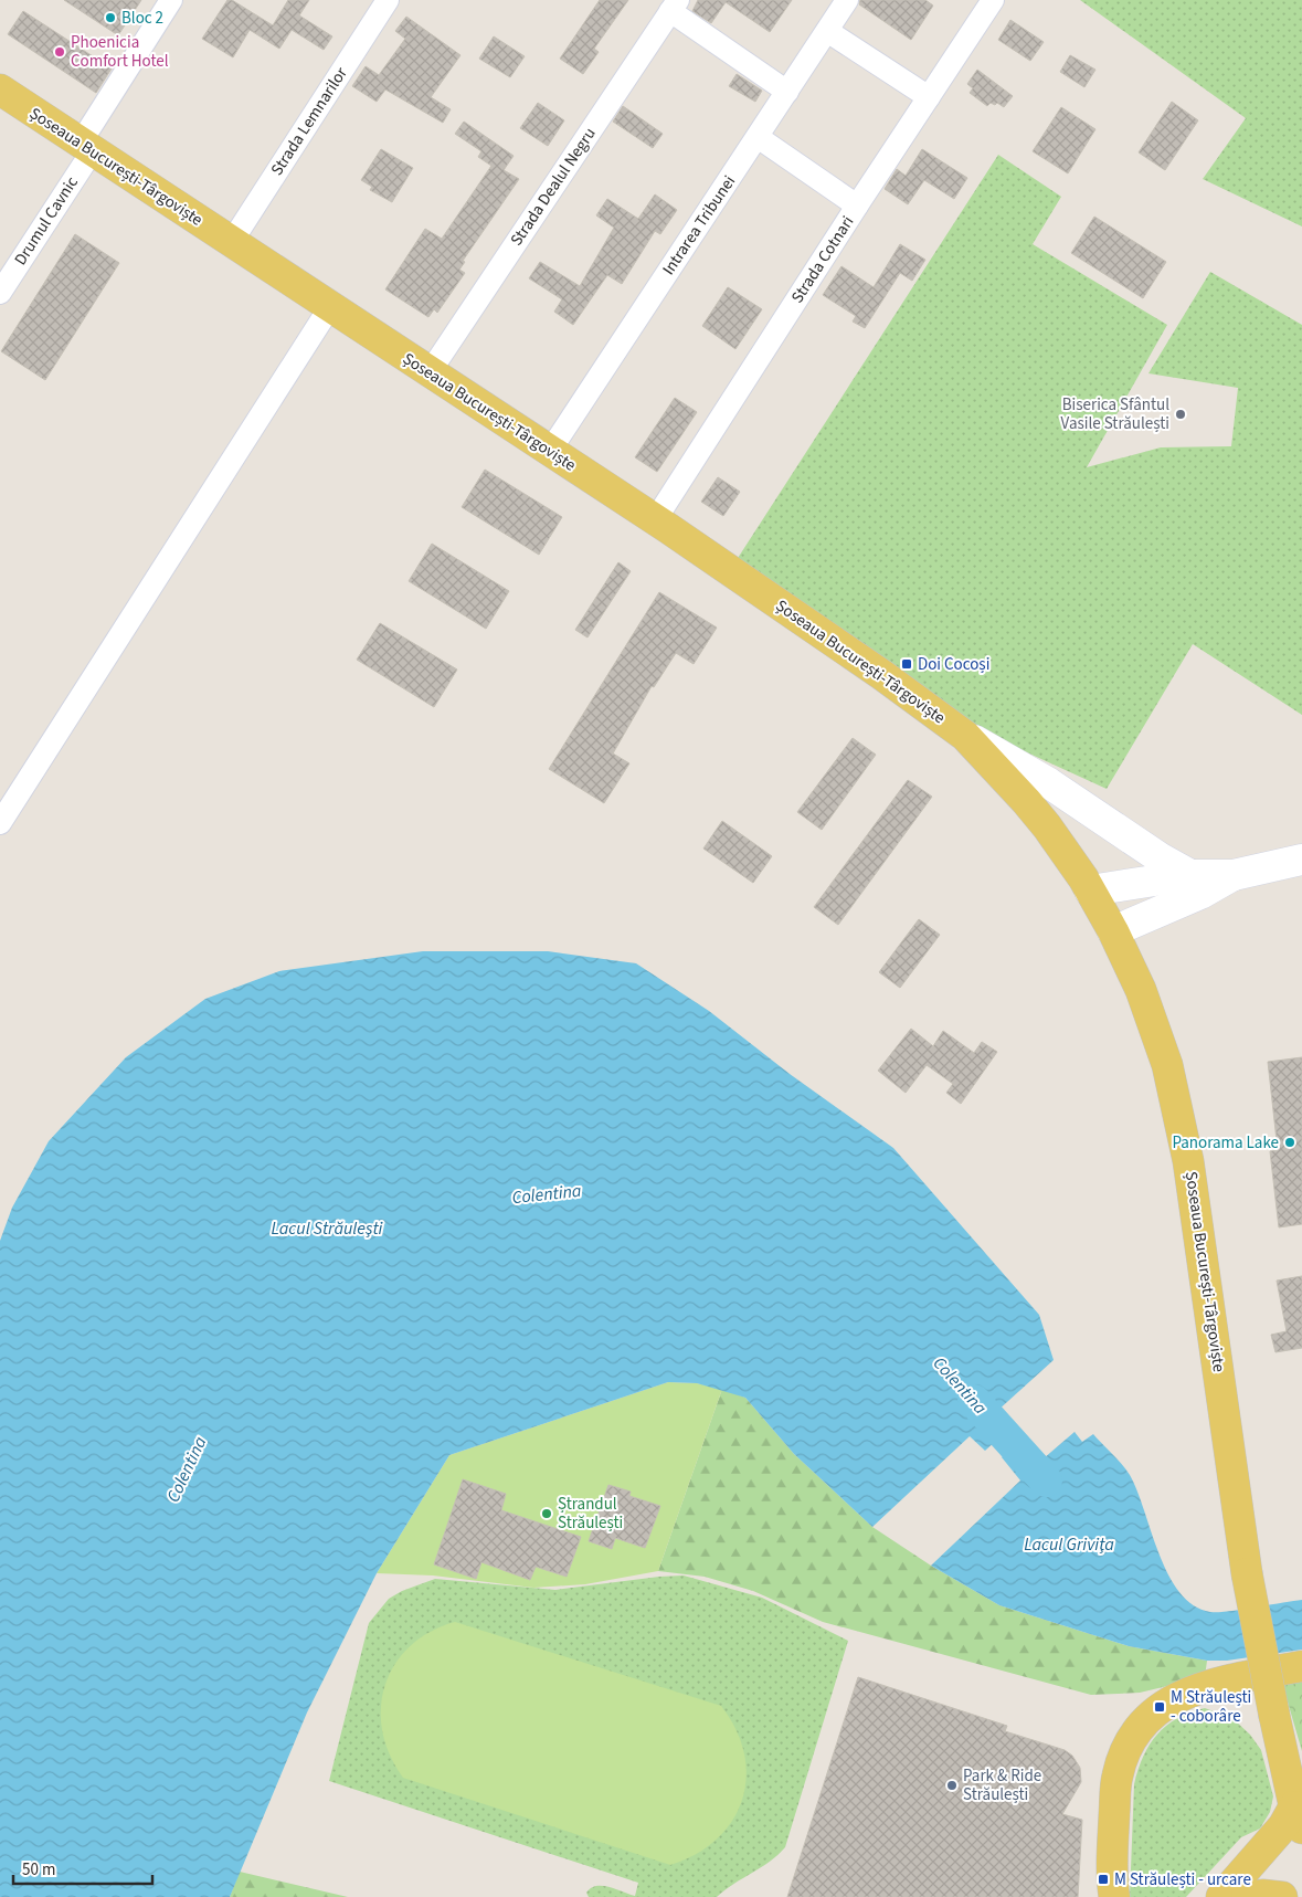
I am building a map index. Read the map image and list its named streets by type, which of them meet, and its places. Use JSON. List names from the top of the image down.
{
  "streets": {
    "main road": ["Șoseaua București-Târgoviște"],
    "street": [
      "Strada Lemnarilor",
      "Strada Dealul Negru",
      "Drumul Cavnic",
      "Intrarea Tribunei",
      "Strada Cotnari"
    ]
  },
  "crossings": [
    ["Strada Lemnarilor", "Șoseaua București-Târgoviște"],
    ["Șoseaua București-Târgoviște", "Strada Dealul Negru"],
    ["Șoseaua București-Târgoviște", "Drumul Cavnic"],
    ["Șoseaua București-Târgoviște", "Intrarea Tribunei"],
    ["Șoseaua București-Târgoviște", "Strada Cotnari"]
  ],
  "water": ["Colentina", "Lacul Străulești", "Lacul Grivița"],
  "places": {
    "other": [
      "Bloc 2",
      "Phoenicia Comfort Hotel",
      "Biserica Sfântul Vasile Străulești",
      "Panorama Lake",
      "Ștrandul Străulești",
      "Park & Ride Străulești"
    ],
    "transit": ["Doi Cocoși", "M Străulești - coborâre", "M Străulești - urcare"]
  },
  "scale_bar": "50 m"
}
